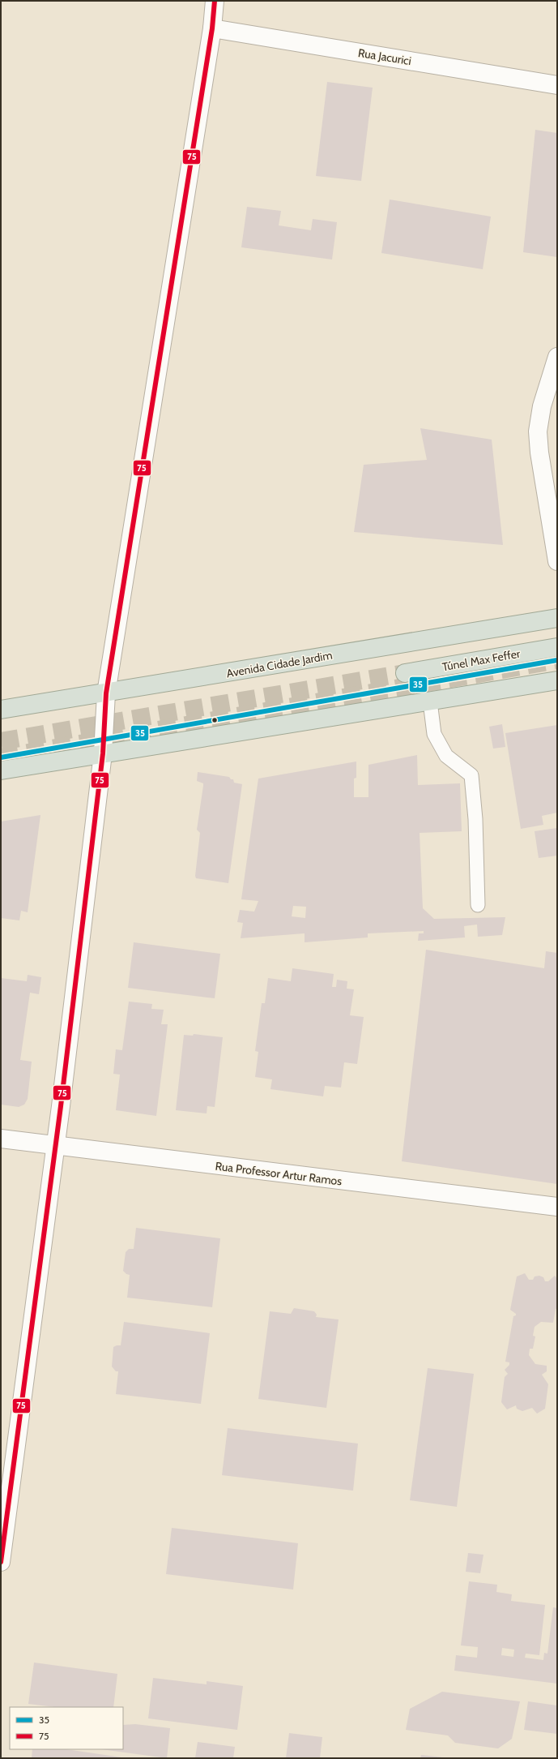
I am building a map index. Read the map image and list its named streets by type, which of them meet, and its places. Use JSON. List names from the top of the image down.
{
  "streets": {
    "highway": ["Túnel Max Feffer", "Avenida Cidade Jardim"],
    "street": ["Rua Jacurici", "Rua Professor Artur Ramos"]
  },
  "lines": ["transit line 75", "transit line 35"],
  "legend": ["35", "75"]
}
